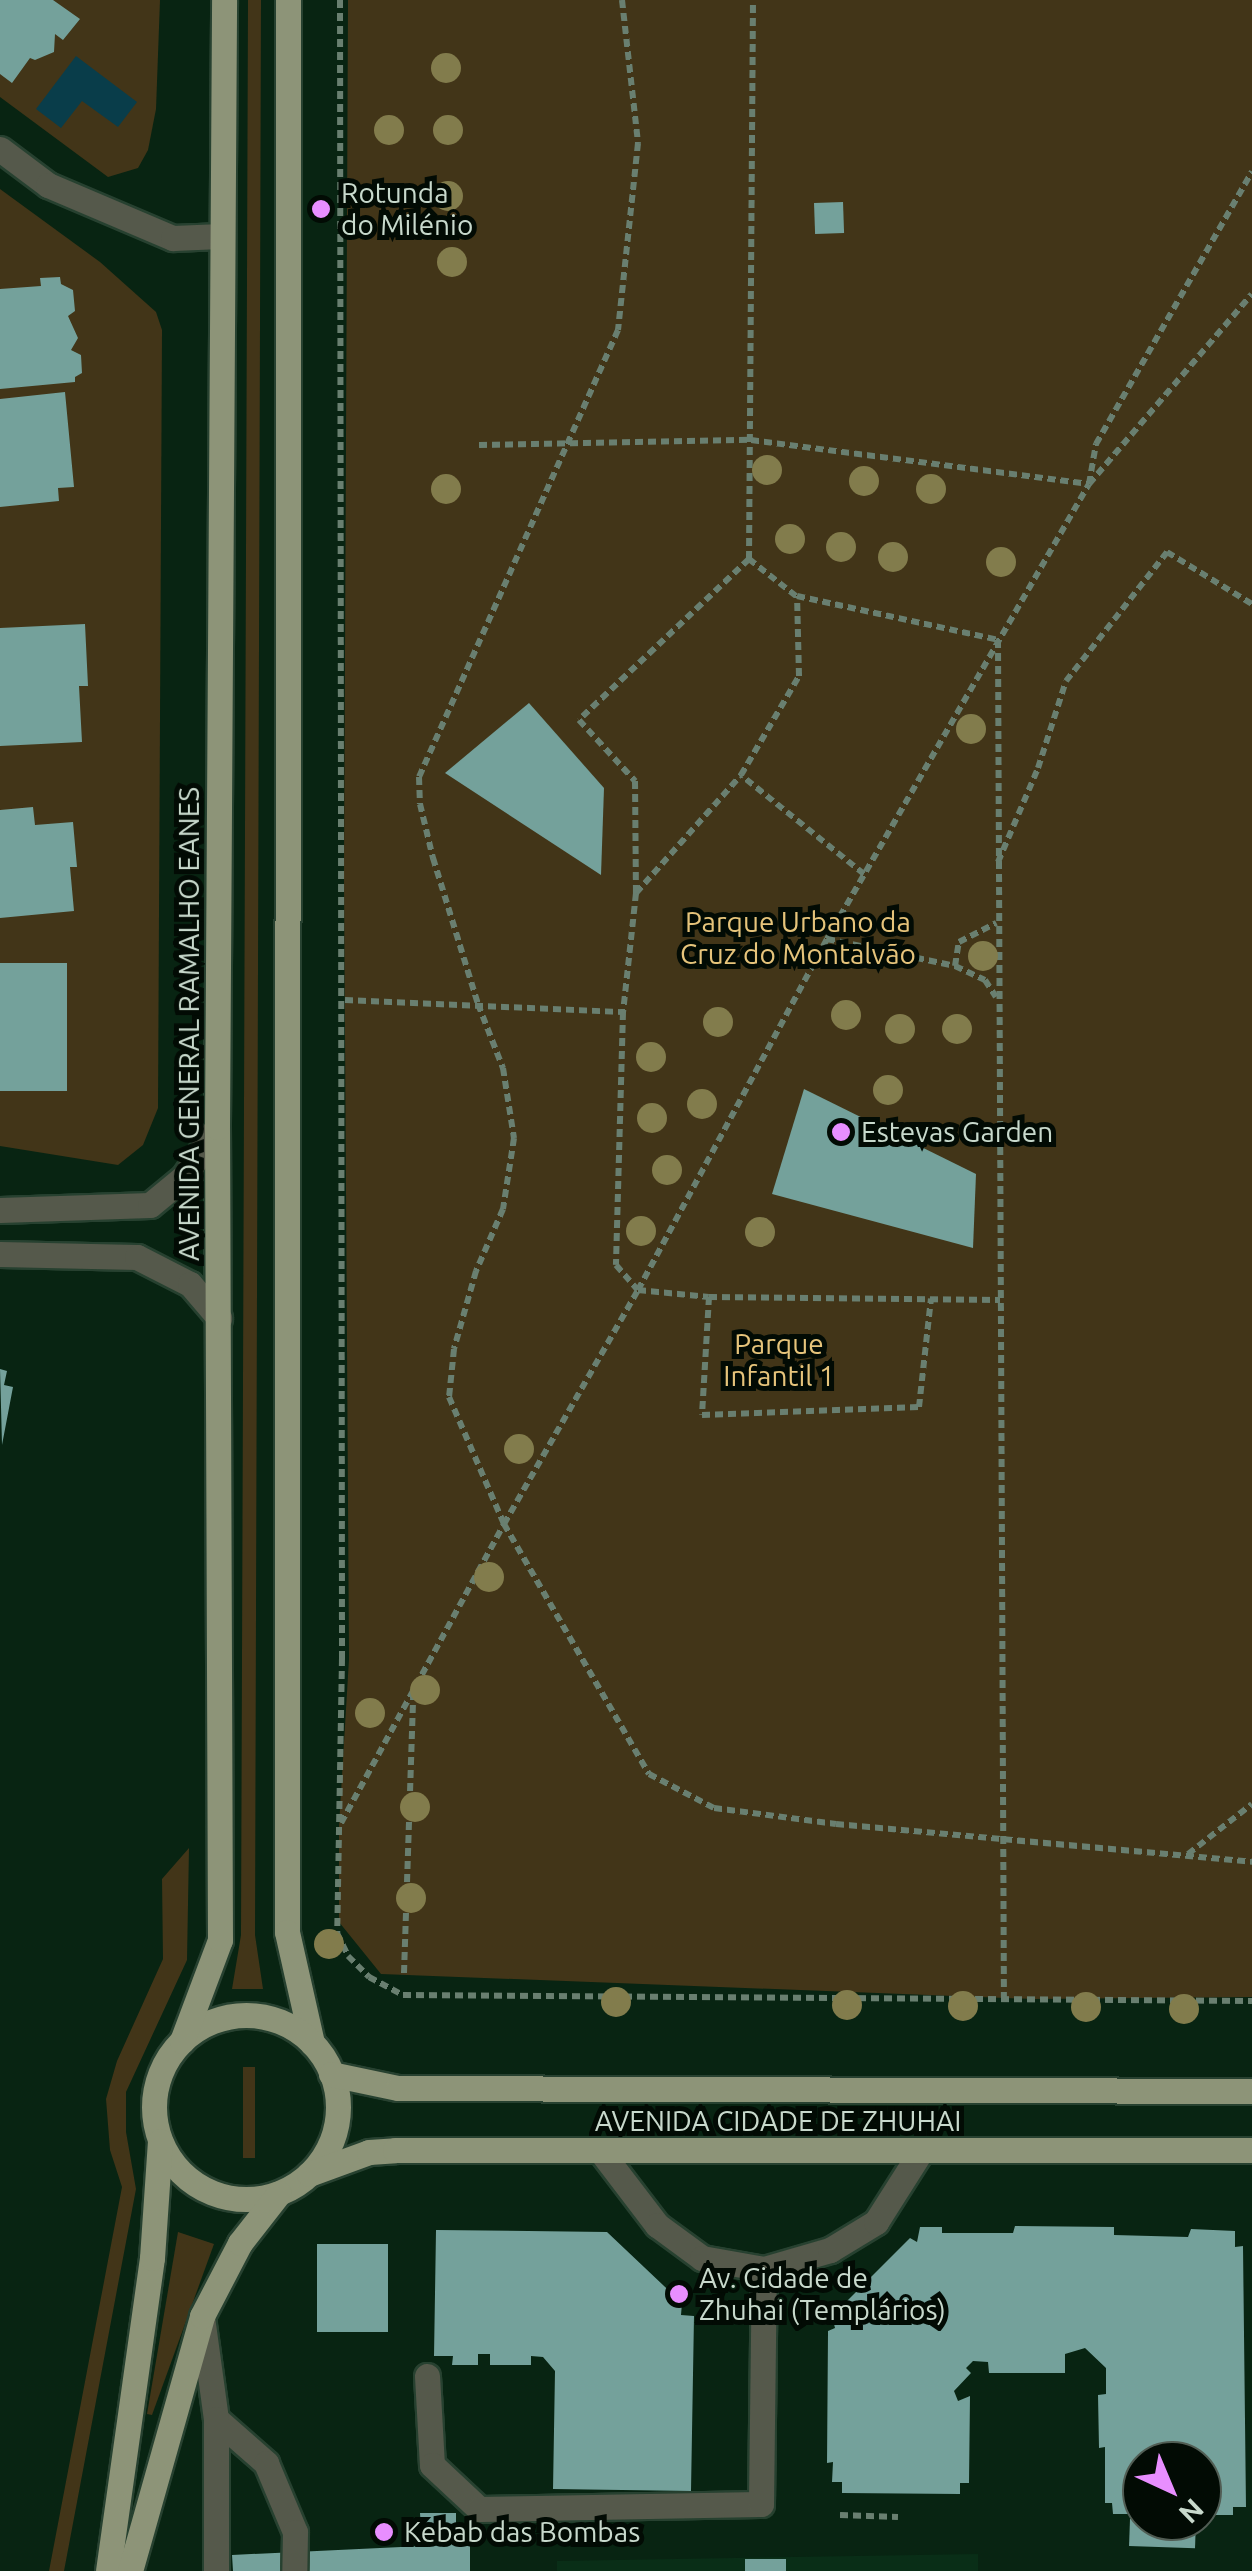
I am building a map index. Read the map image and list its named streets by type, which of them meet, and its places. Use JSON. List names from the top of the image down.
{
  "streets": {
    "main road": ["AVENIDA GENERAL RAMALHO EANES", "AVENIDA CIDADE DE ZHUHAI"]
  },
  "crossings": [
    ["AVENIDA GENERAL RAMALHO EANES", "AVENIDA CIDADE DE ZHUHAI"]
  ],
  "parks": ["Parque Urbano da Cruz do Montalvão", "Parque Infantil 1"],
  "places": [
    "Rotunda do Milénio",
    "Estevas Garden",
    "Av. Cidade de Zhuhai (Templários)",
    "Kebab das Bombas"
  ],
  "north": "bottom right"
}
